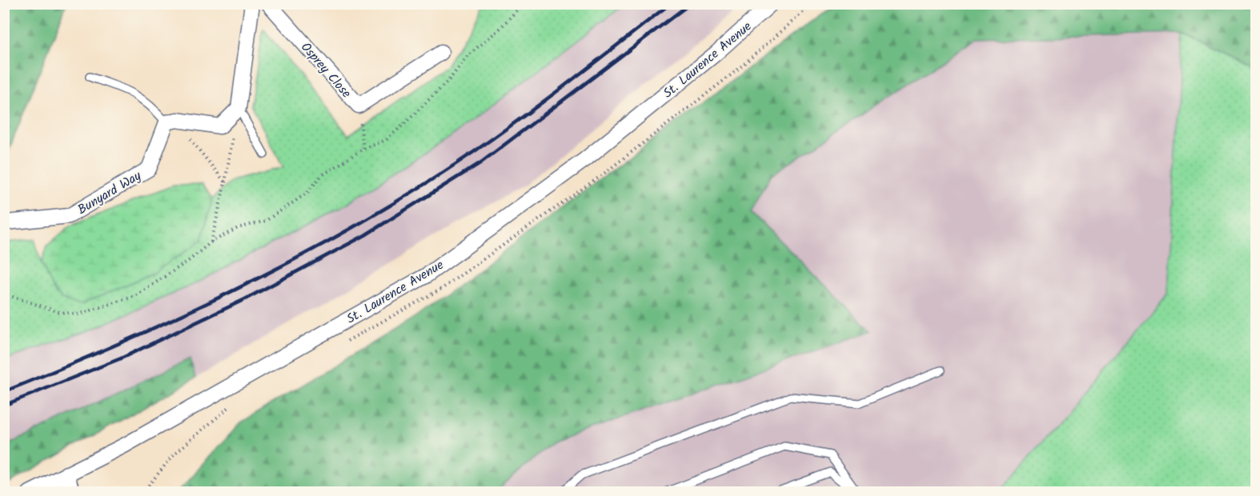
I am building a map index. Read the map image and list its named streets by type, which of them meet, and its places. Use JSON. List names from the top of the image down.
{
  "streets": {
    "street": ["St. Laurence Avenue", "Osprey Close", "Bunyard Way"]
  }
}
